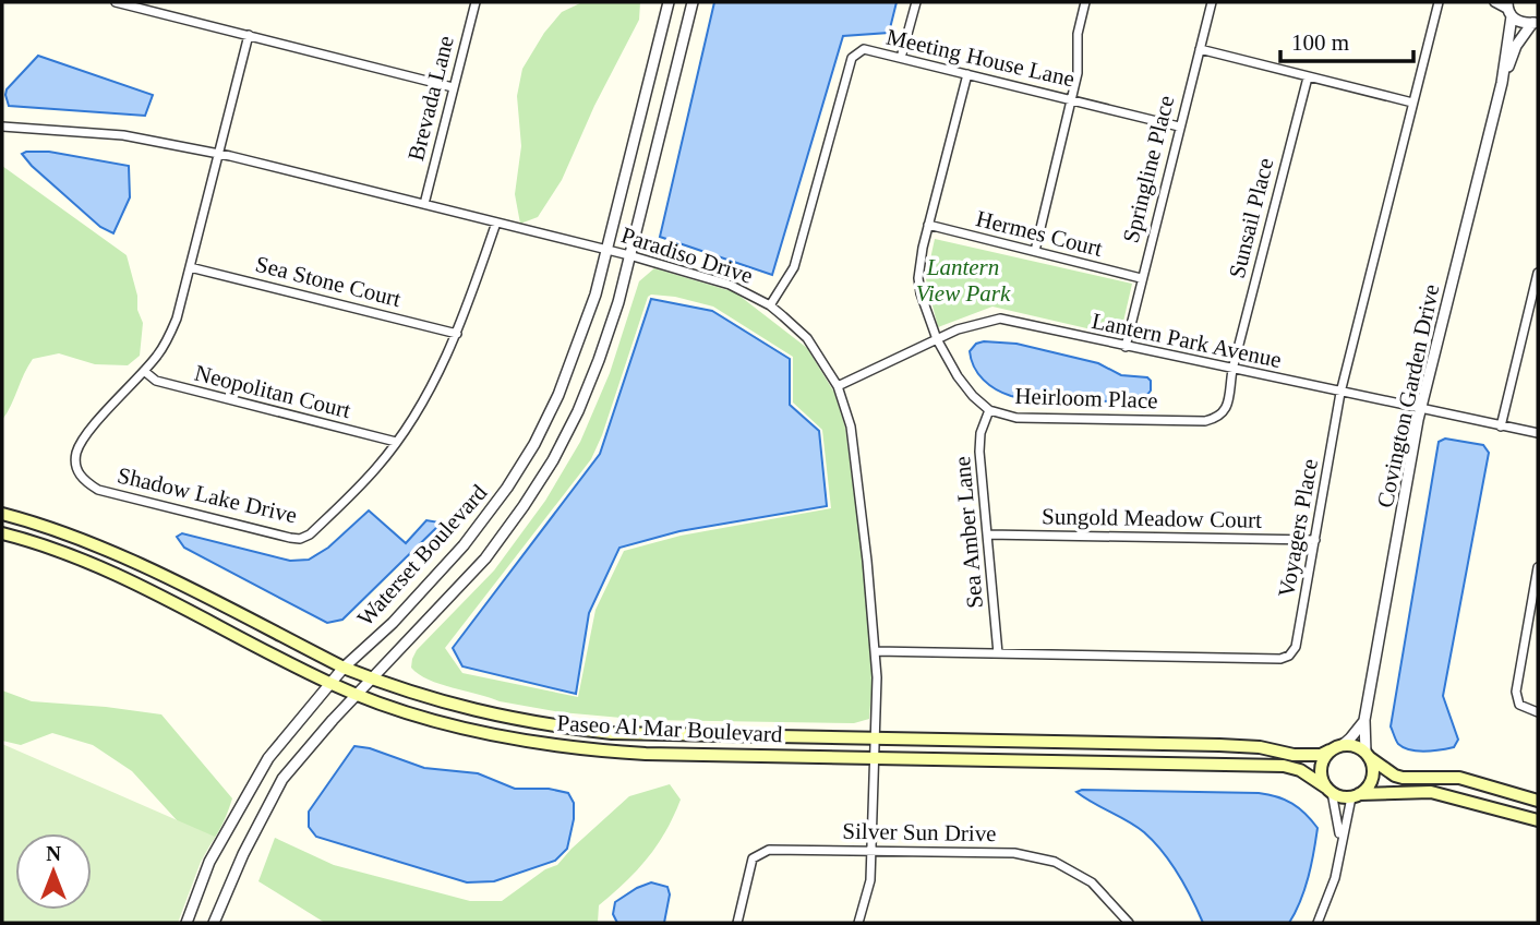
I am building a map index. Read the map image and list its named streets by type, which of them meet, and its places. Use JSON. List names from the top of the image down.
{
  "streets": {
    "main road": ["Paseo Al Mar Boulevard"],
    "street": [
      "Meeting House Lane",
      "Brevada Lane",
      "Springline Place",
      "Sunsail Place",
      "Hermes Court",
      "Paradiso Drive",
      "Sea Stone Court",
      "Lantern Park Avenue",
      "Neopolitan Court",
      "Covington Garden Drive",
      "Heirloom Place",
      "Shadow Lake Drive",
      "Sungold Meadow Court",
      "Voyagers Place",
      "Sea Amber Lane",
      "Waterset Boulevard",
      "Silver Sun Drive"
    ]
  },
  "crossings": [
    ["Meeting House Lane", "Springline Place"],
    ["Meeting House Lane", "Paradiso Drive"],
    ["Meeting House Lane", "Heirloom Place"],
    ["Brevada Lane", "Paradiso Drive"],
    ["Springline Place", "Hermes Court"],
    ["Springline Place", "Lantern Park Avenue"],
    ["Sunsail Place", "Lantern Park Avenue"],
    ["Sunsail Place", "Heirloom Place"],
    ["Hermes Court", "Heirloom Place"],
    ["Paradiso Drive", "Lantern Park Avenue"],
    ["Paradiso Drive", "Shadow Lake Drive"],
    ["Paradiso Drive", "Voyagers Place"],
    ["Paradiso Drive", "Waterset Boulevard"],
    ["Paradiso Drive", "Paseo Al Mar Boulevard"],
    ["Paradiso Drive", "Silver Sun Drive"],
    ["Sea Stone Court", "Shadow Lake Drive"],
    ["Lantern Park Avenue", "Covington Garden Drive"],
    ["Lantern Park Avenue", "Heirloom Place"],
    ["Lantern Park Avenue", "Voyagers Place"],
    ["Neopolitan Court", "Shadow Lake Drive"],
    ["Covington Garden Drive", "Paseo Al Mar Boulevard"],
    ["Heirloom Place", "Sea Amber Lane"],
    ["Sungold Meadow Court", "Voyagers Place"],
    ["Sungold Meadow Court", "Sea Amber Lane"],
    ["Voyagers Place", "Sea Amber Lane"],
    ["Waterset Boulevard", "Paseo Al Mar Boulevard"]
  ],
  "parks": ["Lantern View Park"],
  "scale_bar": "100 m",
  "north": "top"
}
